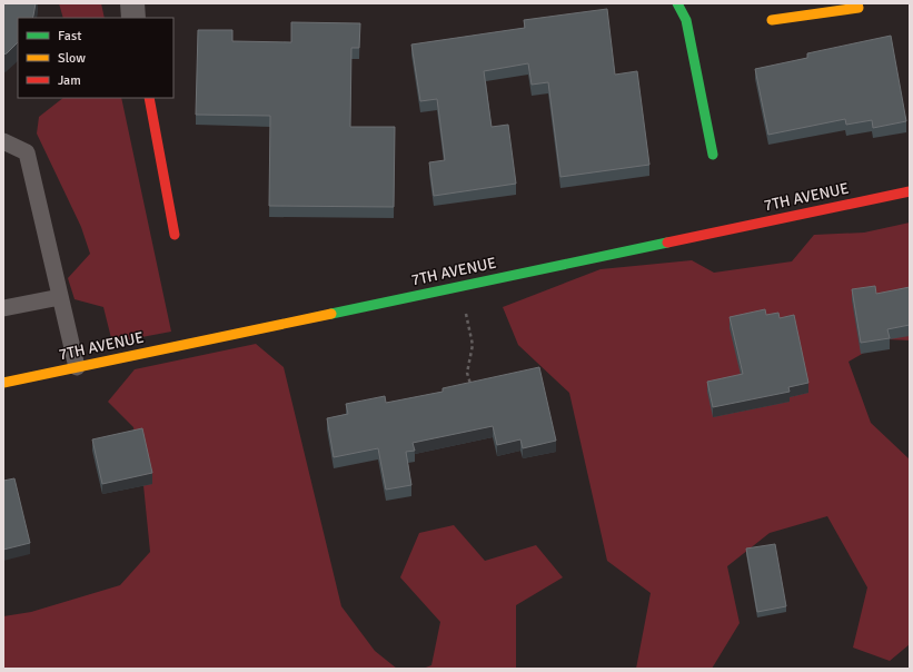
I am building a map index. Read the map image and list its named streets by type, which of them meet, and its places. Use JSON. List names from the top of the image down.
{
  "streets": {
    "street": ["7TH AVENUE"]
  },
  "legend": ["Fast", "Slow", "Jam"]
}
